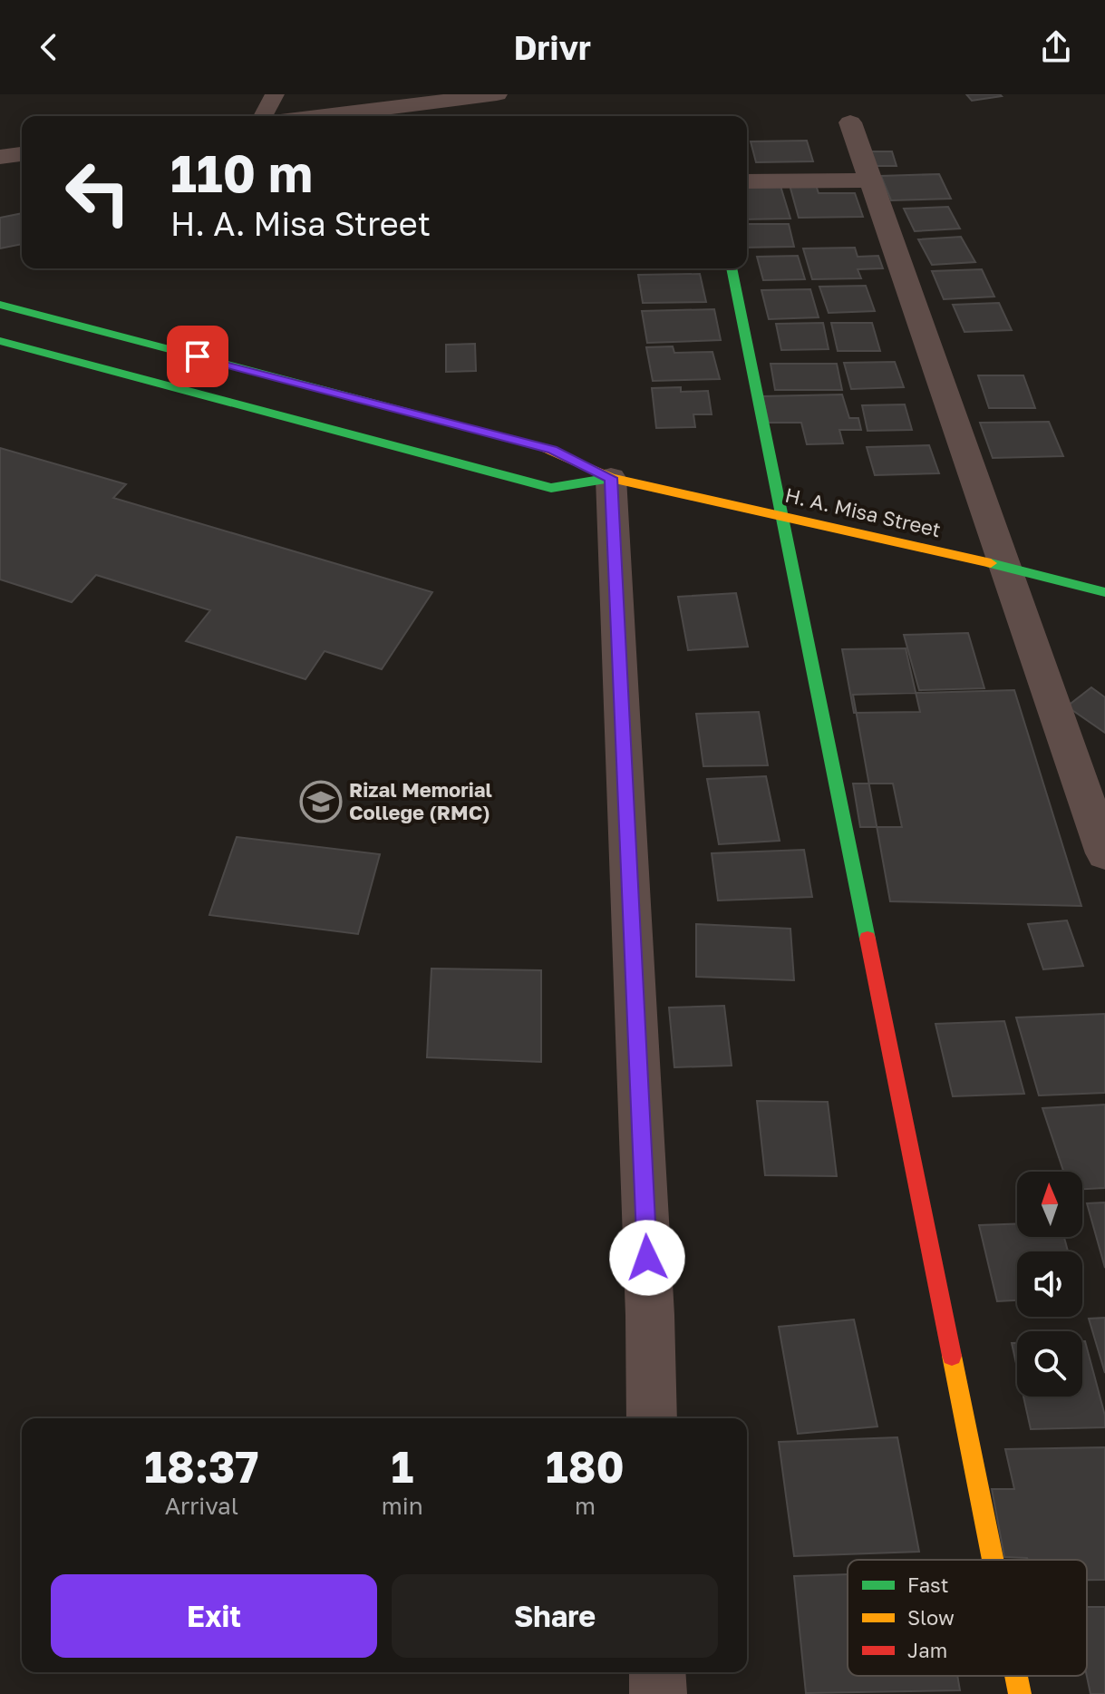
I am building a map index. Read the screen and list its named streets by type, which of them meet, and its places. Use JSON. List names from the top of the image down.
{
  "streets": {
    "street": ["H. A. Misa Street"]
  },
  "places": {
    "school or university": ["Rizal Memorial College (RMC)"]
  },
  "legend": ["Fast", "Slow", "Jam"],
  "north": "top",
  "page": {
    "header": "Drivr",
    "turn": ["110 m", "H. A. Misa Street"],
    "eta": [
      "18:37",
      "Arrival",
      "1",
      "min",
      "180",
      "m"
    ],
    "buttons": ["Exit", "Share"]
  }
}
